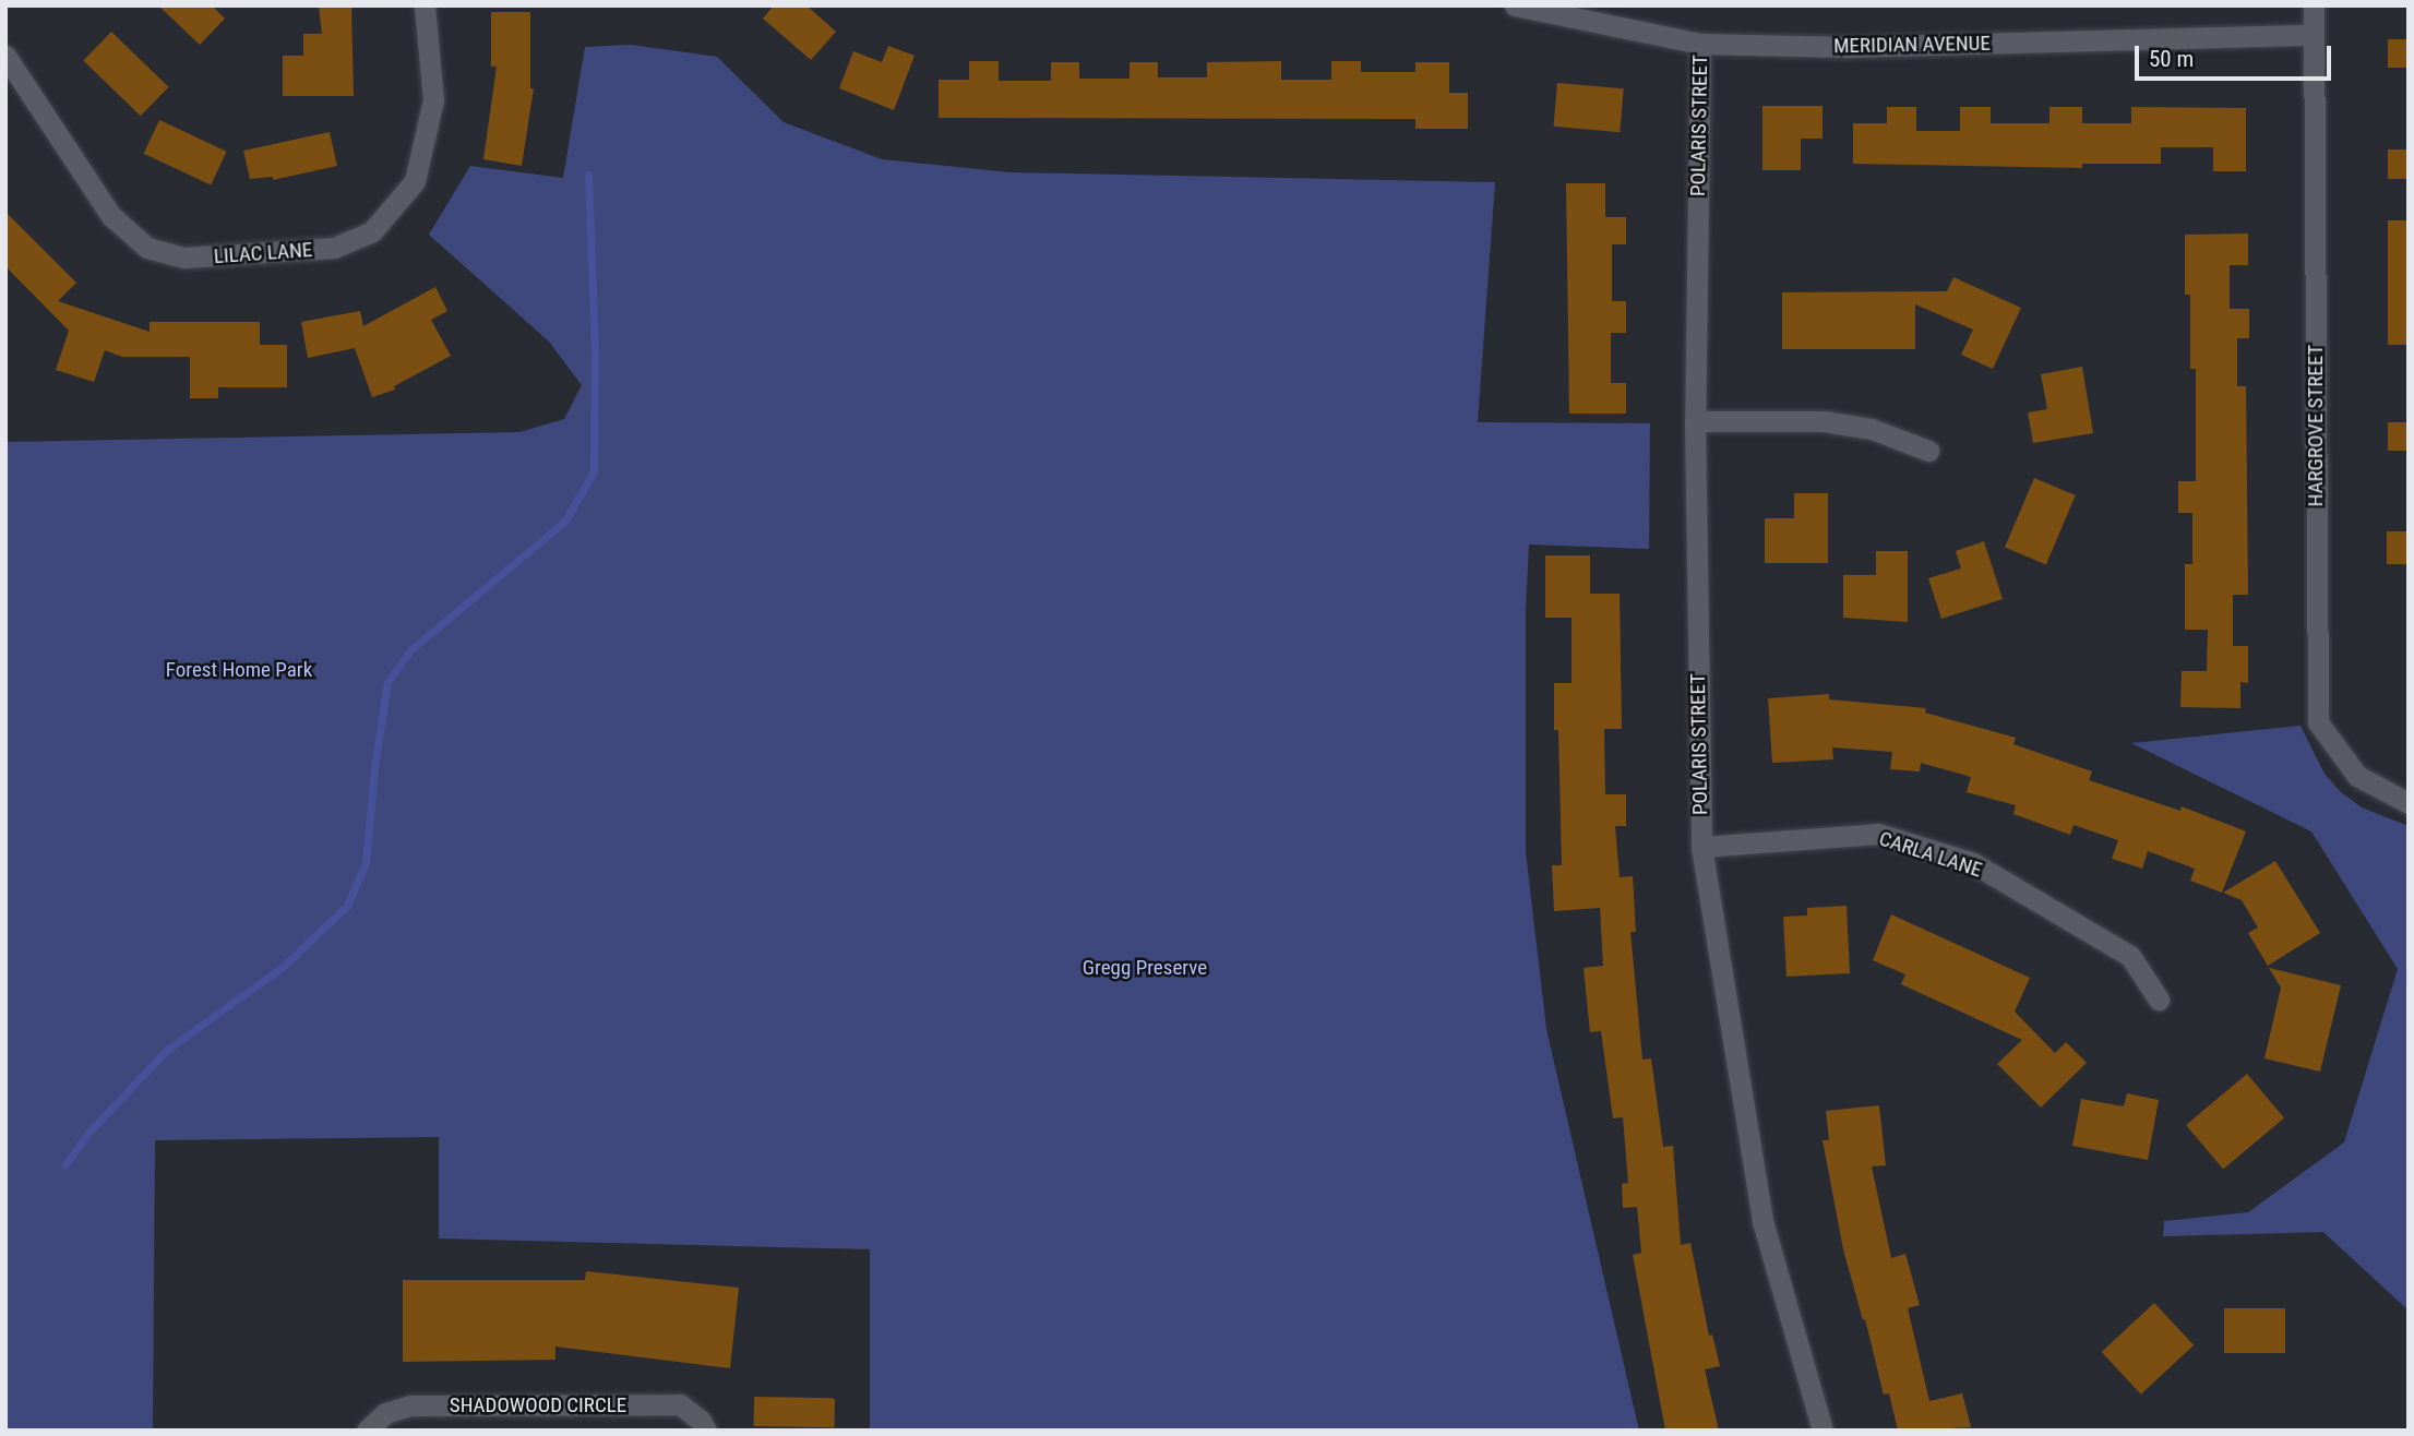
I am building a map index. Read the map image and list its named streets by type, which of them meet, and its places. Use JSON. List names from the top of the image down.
{
  "streets": {
    "street": [
      "MERIDIAN AVENUE",
      "POLARIS STREET",
      "LILAC LANE",
      "HARGROVE STREET",
      "CARLA LANE",
      "SHADOWOOD CIRCLE"
    ]
  },
  "crossings": [
    ["MERIDIAN AVENUE", "POLARIS STREET"],
    ["MERIDIAN AVENUE", "HARGROVE STREET"],
    ["POLARIS STREET", "CARLA LANE"]
  ],
  "parks": ["Forest Home Park", "Gregg Preserve"],
  "scale_bar": "50 m"
}
